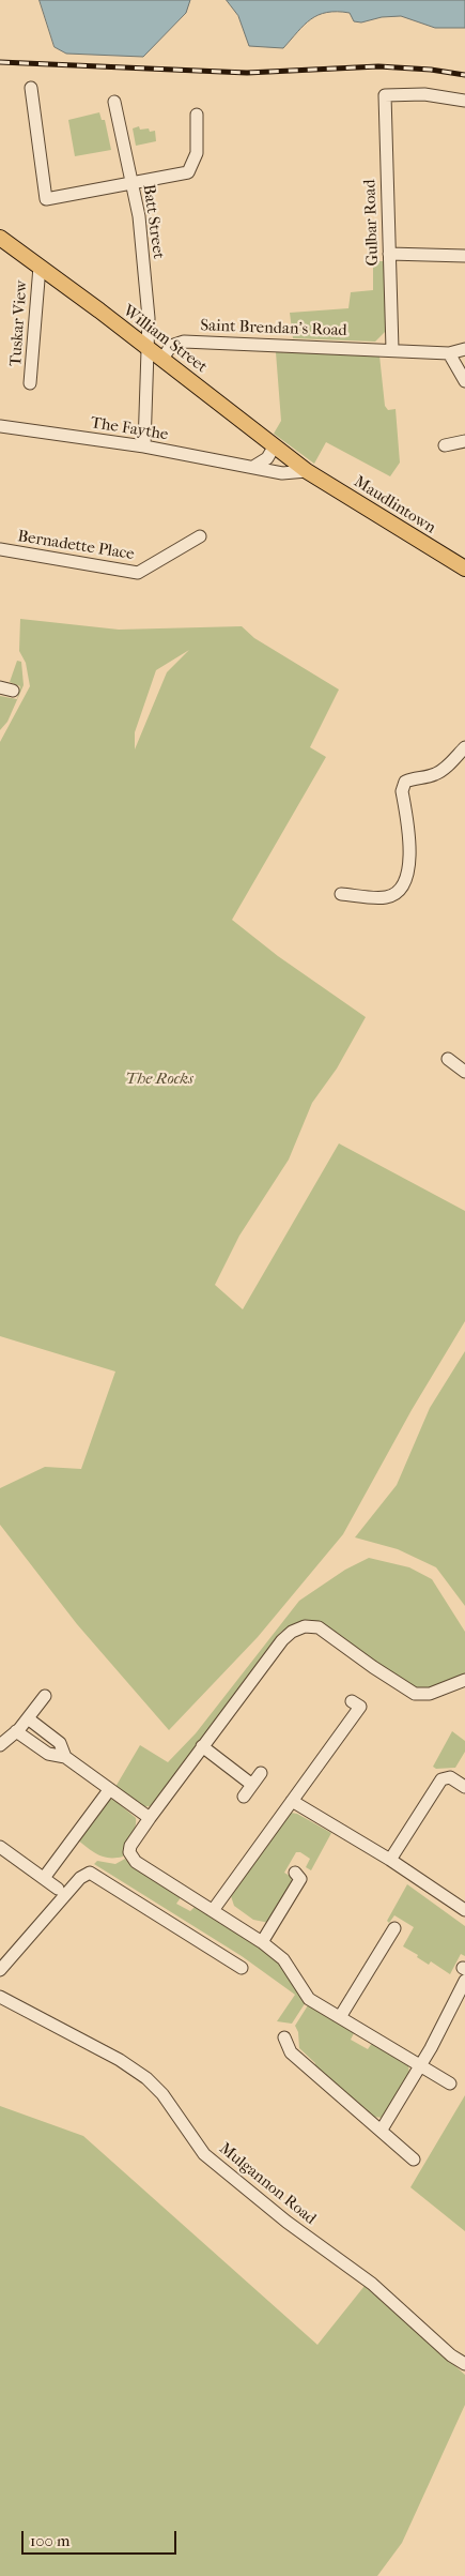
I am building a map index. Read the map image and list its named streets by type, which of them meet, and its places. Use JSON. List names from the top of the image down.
{
  "streets": {
    "main road": ["William Street", "Maudlintown"],
    "street": [
      "Batt Street",
      "Gulbar Road",
      "Tuskar View",
      "Saint Brendan's Road",
      "The Faythe",
      "Bernadette Place",
      "Mulgannon Road"
    ]
  },
  "crossings": [
    ["Batt Street", "William Street"],
    ["Gulbar Road", "Saint Brendan's Road"],
    ["Tuskar View", "William Street"],
    ["Saint Brendan's Road", "William Street"],
    ["William Street", "The Faythe"],
    ["William Street", "Maudlintown"],
    ["The Faythe", "Maudlintown"]
  ],
  "parks": ["The Rocks"],
  "scale_bar": "100 m"
}
